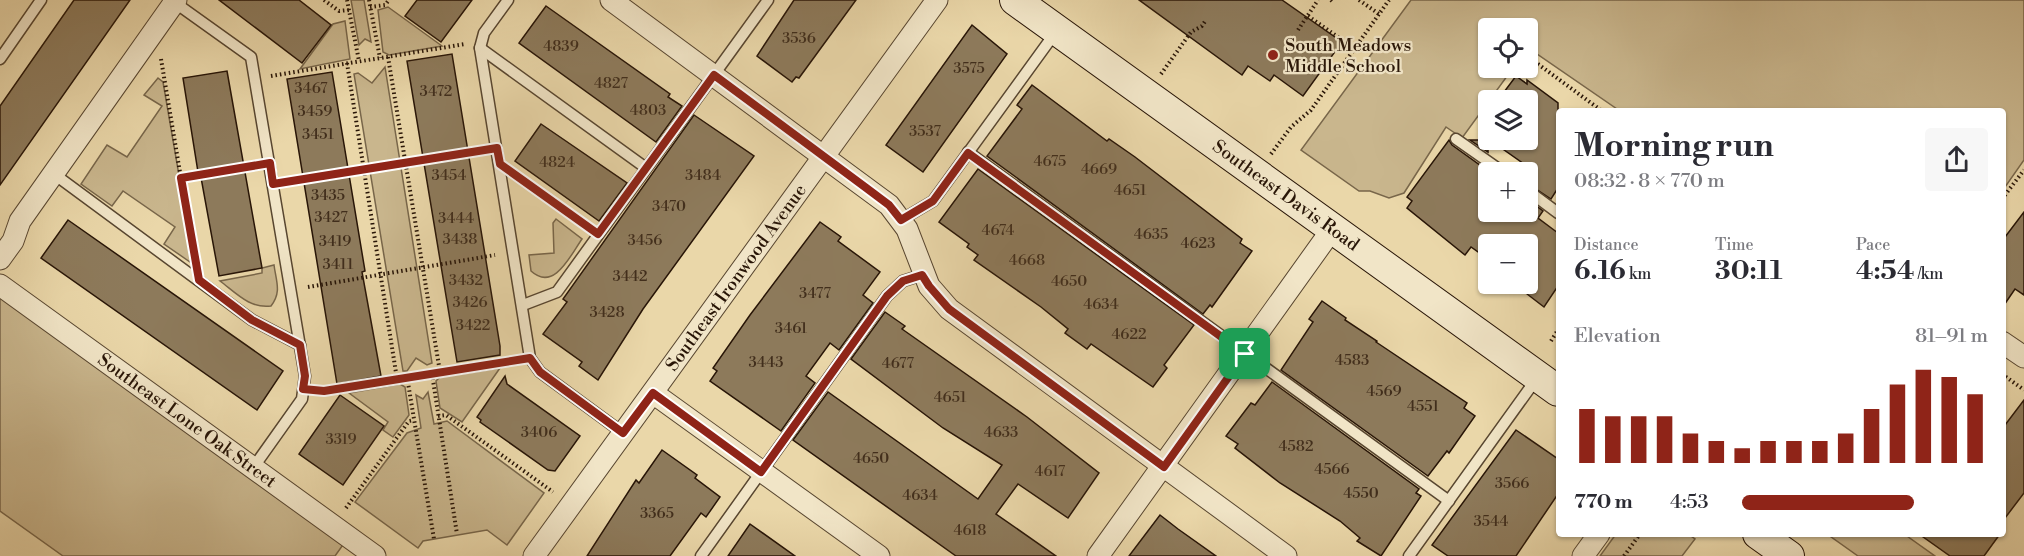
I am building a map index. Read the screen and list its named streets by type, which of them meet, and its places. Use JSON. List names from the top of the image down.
{
  "streets": {
    "street": ["Southeast Davis Road", "Southeast Ironwood Avenue", "Southeast Lone Oak Street"]
  },
  "places": ["South Meadows Middle School"],
  "house_numbers": [
    "3536",
    "4839",
    "3575",
    "4827",
    "3467",
    "3472",
    "4803",
    "3459",
    "3537",
    "3451",
    "4675",
    "4824",
    "4669",
    "3454",
    "3484",
    "4651",
    "3435",
    "3470",
    "3427",
    "3444",
    "4674",
    "4635",
    "3438",
    "3456",
    "3419",
    "4623",
    "4668",
    "3411",
    "3442",
    "3432",
    "4650",
    "3477",
    "3426",
    "4634",
    "3428",
    "3422",
    "3461",
    "4622",
    "4583",
    "3443",
    "4677",
    "4569",
    "4651",
    "4551",
    "3406",
    "4633",
    "3319",
    "4582",
    "4650",
    "4566",
    "4617",
    "3566",
    "4550",
    "4634",
    "3365",
    "3544",
    "4618"
  ],
  "page": {
    "map_buttons": ["+", "−"],
    "heading": ["Morning run", "08:32 · 8 × 770 m"],
    "stats": [
      ["Distance", "6.16 km"],
      ["Time", "30:11"],
      ["Pace", "4:54 /km"]
    ],
    "chart": ["Elevation", "81–91 m"],
    "list": [
      {
        "name": "770 m",
        "note": "4:53"
      }
    ]
  }
}
